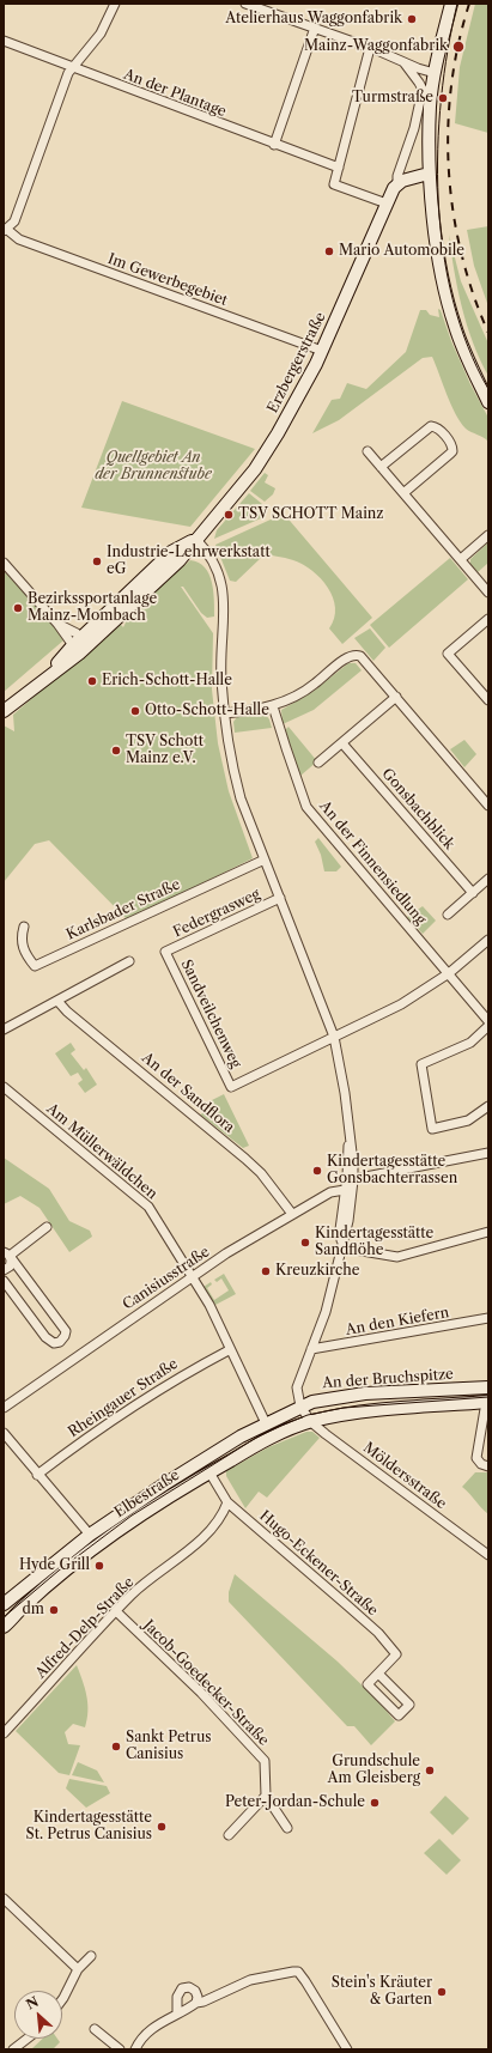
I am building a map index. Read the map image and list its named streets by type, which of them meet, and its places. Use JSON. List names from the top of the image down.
{
  "streets": {
    "main road": ["Erzbergerstraße", "An der Bruchspitze", "Elbestraße"],
    "street": [
      "An der Plantage",
      "Im Gewerbegebiet",
      "Gonsbachblick",
      "An der Finnensiedlung",
      "Karlsbader Straße",
      "Federgrasweg",
      "Sandveilchenweg",
      "An der Sandflora",
      "Am Müllerwäldchen",
      "Canisiusstraße",
      "An den Kiefern",
      "Rheingauer Straße",
      "Möldersstraße",
      "Hugo-Eckener-Straße",
      "Alfred-Delp-Straße",
      "Jacob-Goedecker-Straße"
    ]
  },
  "crossings": [
    ["Im Gewerbegebiet", "Erzbergerstraße"],
    ["Federgrasweg", "Sandveilchenweg"],
    ["An der Sandflora", "Canisiusstraße"],
    ["Am Müllerwäldchen", "Canisiusstraße"],
    ["Am Müllerwäldchen", "Rheingauer Straße"],
    ["Am Müllerwäldchen", "Elbestraße"],
    ["An der Bruchspitze", "Möldersstraße"],
    ["An der Bruchspitze", "Elbestraße"],
    ["Möldersstraße", "Elbestraße"],
    ["Elbestraße", "Hugo-Eckener-Straße"],
    ["Hugo-Eckener-Straße", "Alfred-Delp-Straße"],
    ["Alfred-Delp-Straße", "Jacob-Goedecker-Straße"]
  ],
  "parks": ["Quellgebiet An der Brunnenstube"],
  "places": [
    "Atelierhaus Waggonfabrik",
    "Mainz-Waggonfabrik",
    "Turmstraße",
    "Mario Automobile",
    "TSV SCHOTT Mainz",
    "Industrie-Lehrwerkstatt eG",
    "Bezirkssportanlage Mainz-Mombach",
    "Erich-Schott-Halle",
    "Otto-Schott-Halle",
    "TSV Schott Mainz e.V.",
    "Kindertagesstätte Gonsbachterrassen",
    "Kindertagesstätte Sandflöhe",
    "Kreuzkirche",
    "Hyde Grill",
    "dm",
    "Sankt Petrus Canisius",
    "Grundschule Am Gleisberg",
    "Peter-Jordan-Schule",
    "Kindertagesstätte St. Petrus Canisius",
    "Stein's Kräuter & Garten"
  ],
  "north": "top left"
}
